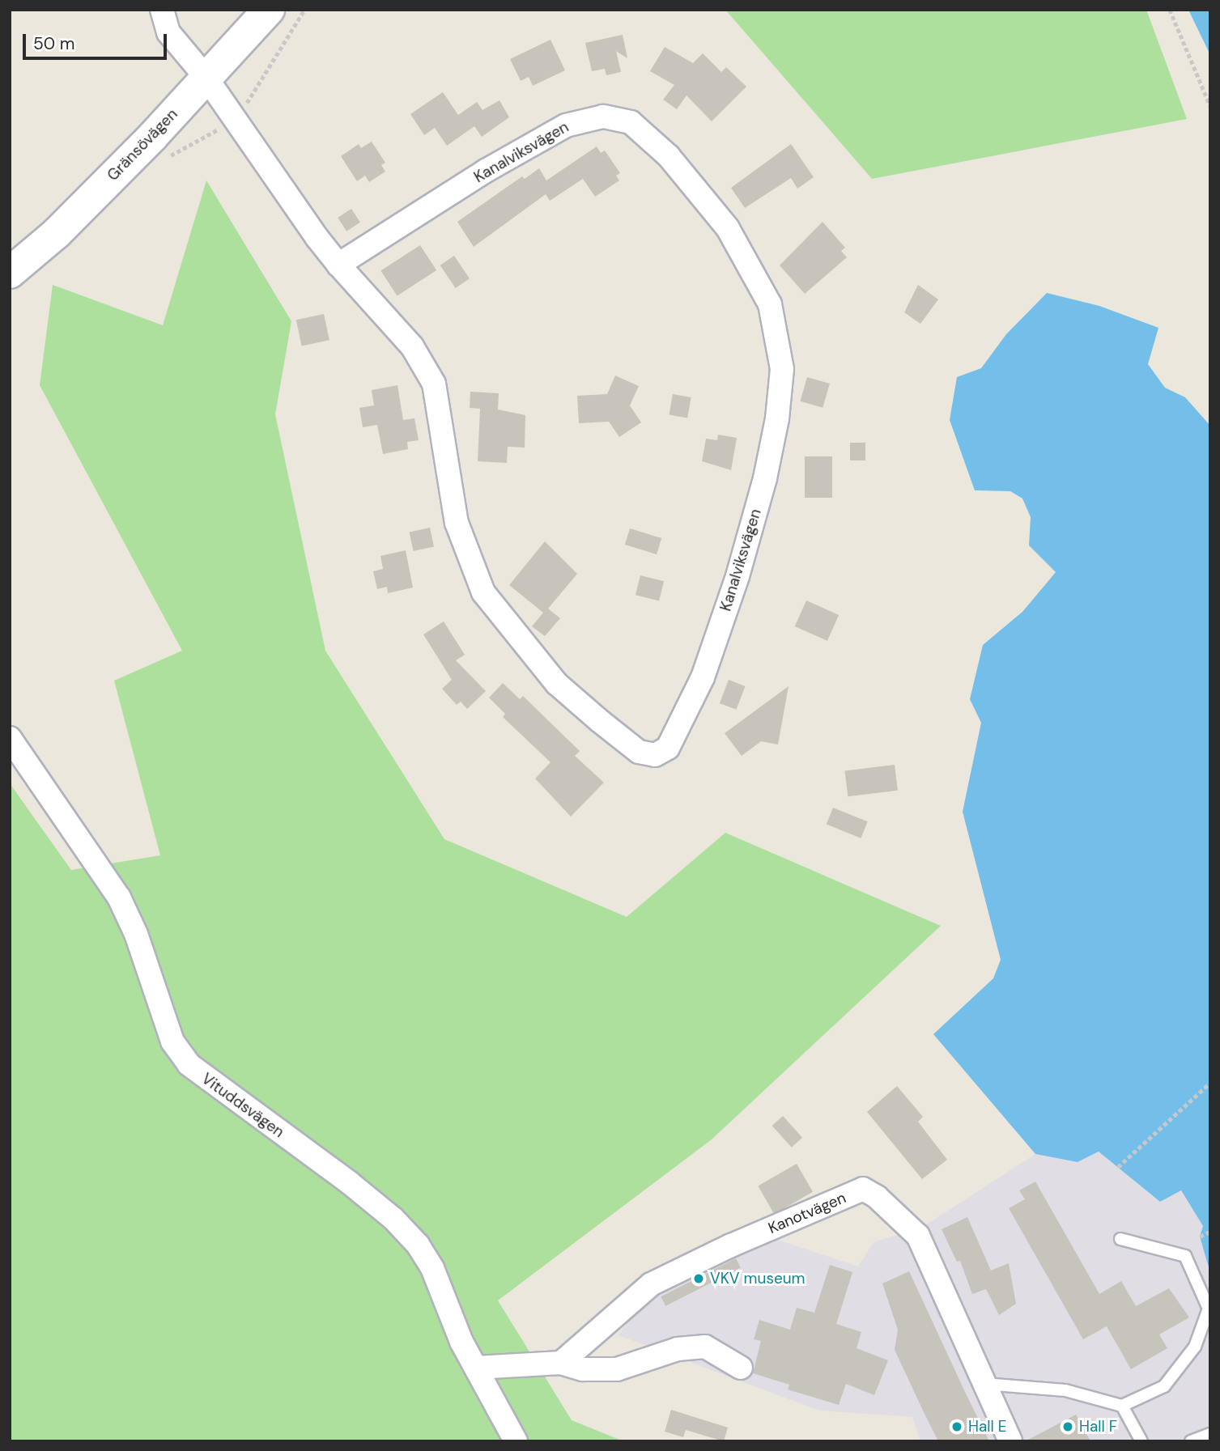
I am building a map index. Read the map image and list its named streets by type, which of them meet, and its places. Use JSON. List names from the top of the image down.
{
  "streets": {
    "street": [
      "Gränsövägen",
      "Kanalviksvägen",
      "Vituddsvägen",
      "Kanotvägen"
    ]
  },
  "crossings": [
    ["Gränsövägen", "Kanalviksvägen"]
  ],
  "places": ["VKV museum", "Hall E", "Hall F"],
  "scale_bar": "50 m"
}
